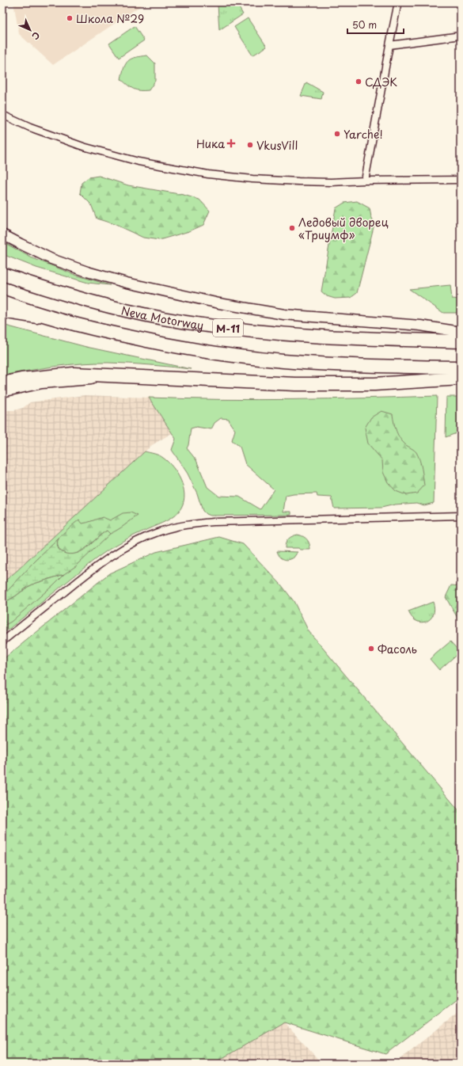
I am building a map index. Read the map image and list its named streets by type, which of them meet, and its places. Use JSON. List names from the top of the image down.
{
  "streets": {
    "highway": ["Neva Motorway", "М-11"]
  },
  "places": {
    "other": [
      "Школа №29",
      "СДЭК",
      "Yarche!",
      "VkusVill",
      "Ледовый дворец «Триумф»",
      "Фасоль"
    ],
    "health": ["Ника"]
  },
  "scale_bar": "50 m",
  "north": "bottom right"
}
